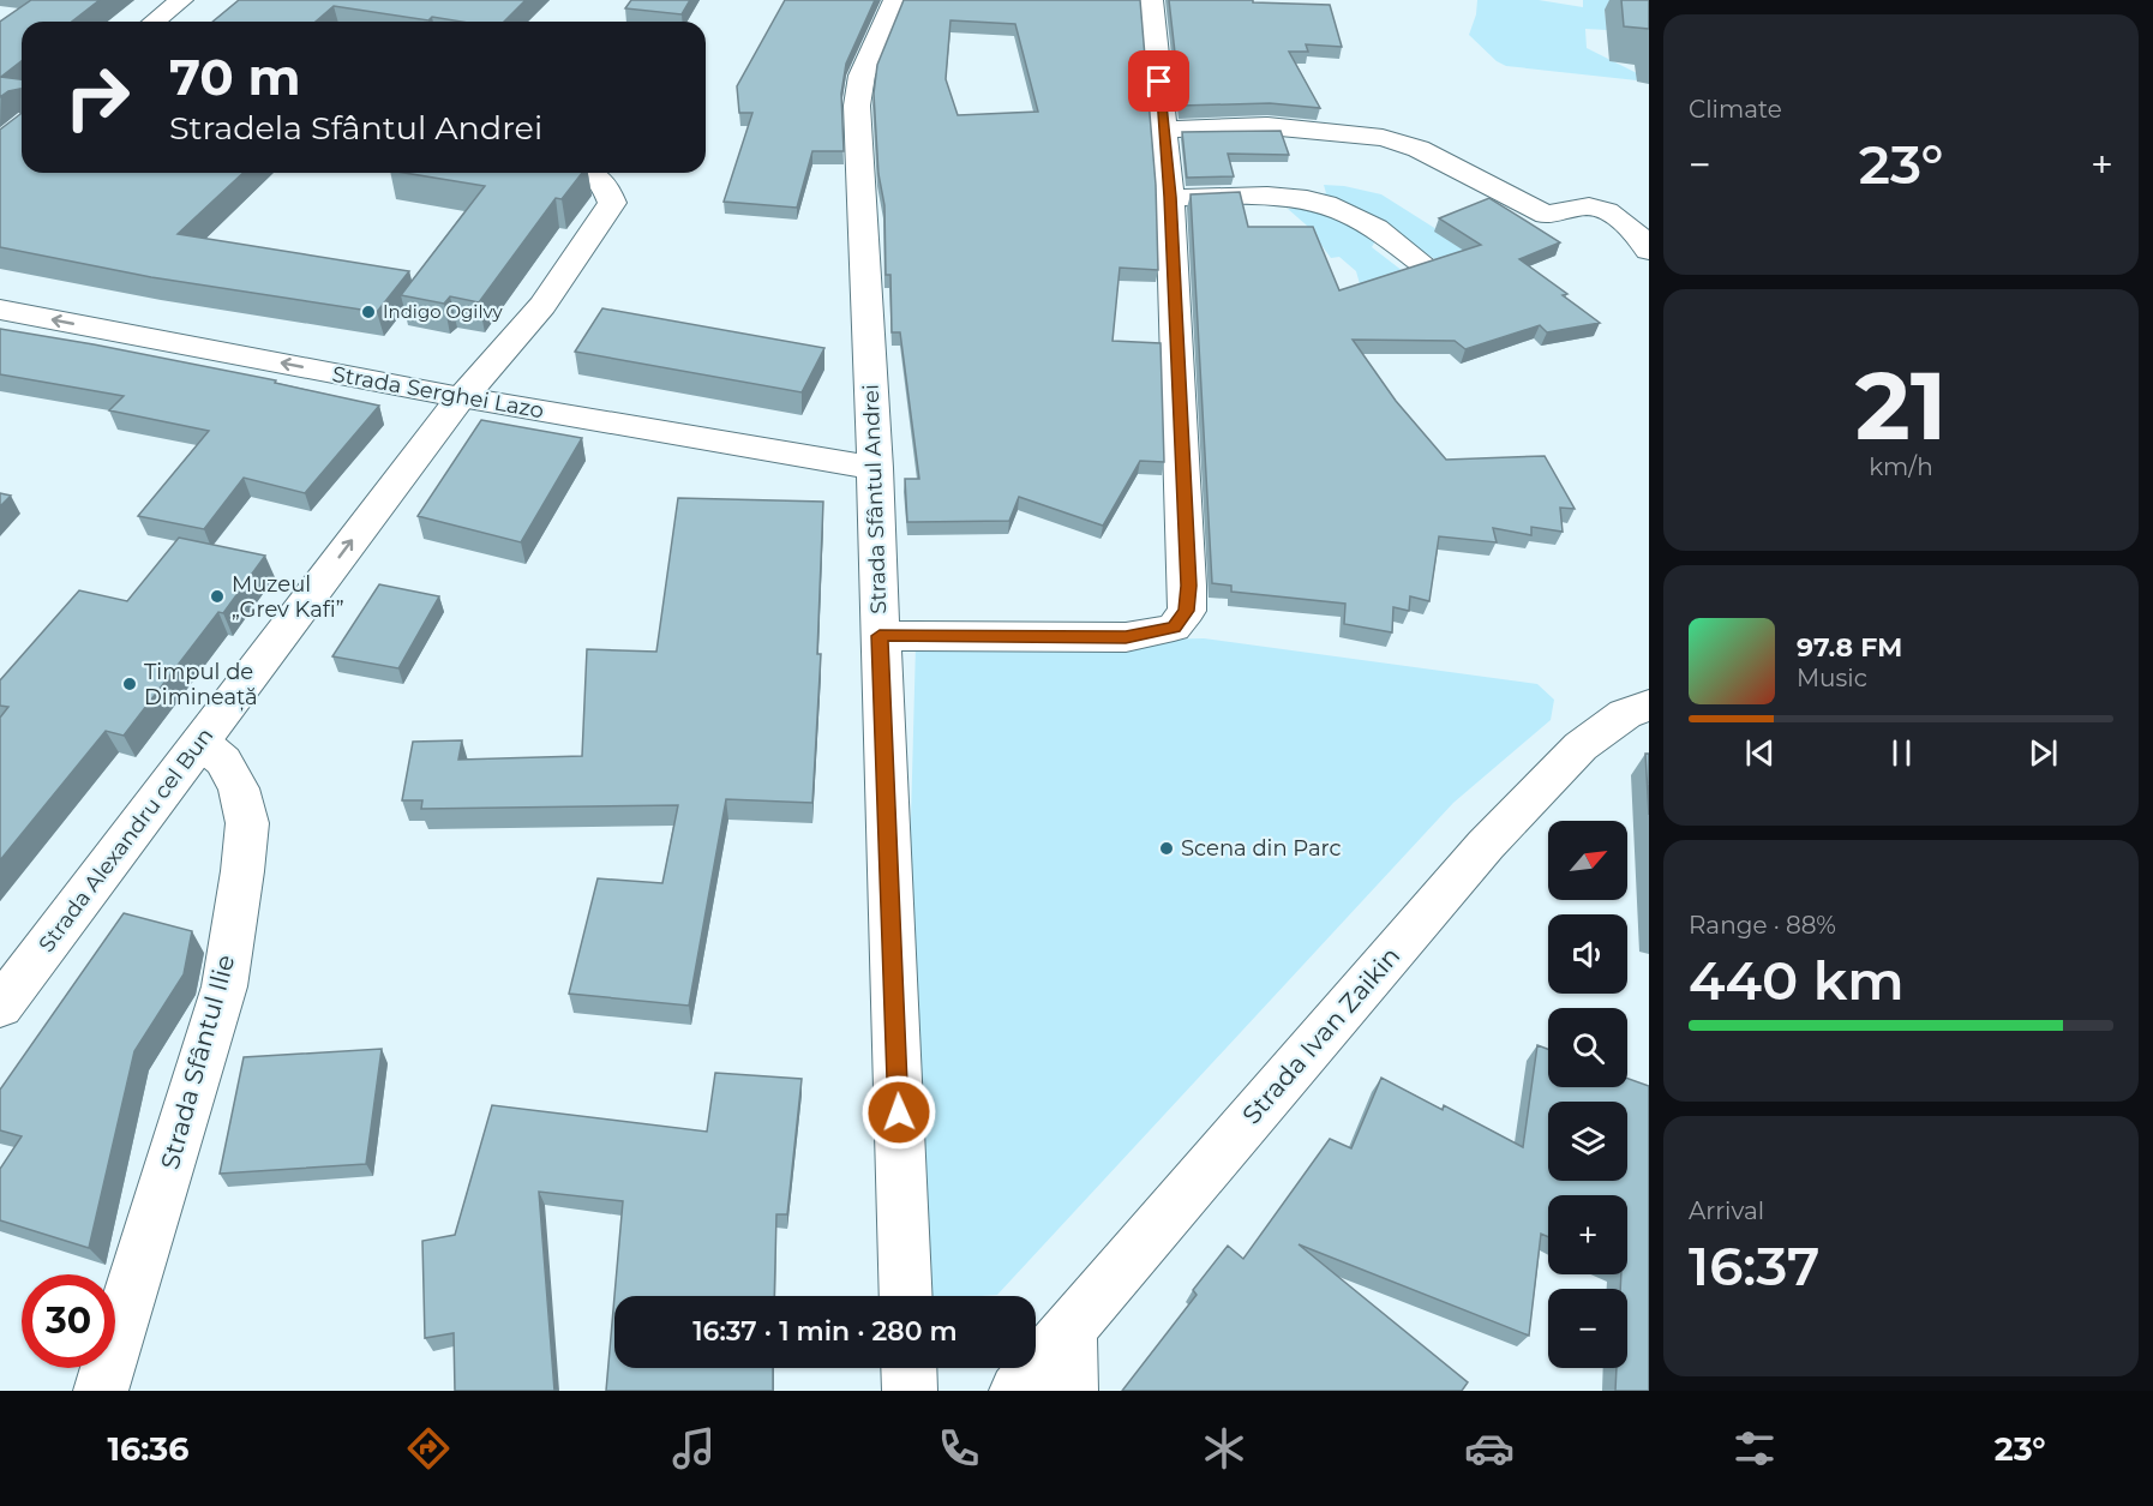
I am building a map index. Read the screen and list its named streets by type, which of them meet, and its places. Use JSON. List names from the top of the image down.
{
  "streets": {
    "street": [
      "Strada Serghei Lazo",
      "Strada Sfântul Andrei",
      "Strada Alexandru cel Bun",
      "Strada Ivan Zaikin",
      "Strada Sfântul Ilie"
    ]
  },
  "crossings": [
    ["Strada Serghei Lazo", "Strada Sfântul Andrei"],
    ["Strada Serghei Lazo", "Strada Alexandru cel Bun"],
    ["Strada Alexandru cel Bun", "Strada Sfântul Ilie"]
  ],
  "one_way": ["Strada Serghei Lazo", "Strada Alexandru cel Bun"],
  "places": [
    "Indigo Ogilvy",
    "Muzeul „Grev Kafi”",
    "Timpul de Dimineață",
    "Scena din Parc"
  ],
  "north": "top right",
  "page": {
    "tile": [
      "Climate",
      ["21", "km/h"],
      ["Range · 88%", "440 km"],
      ["Arrival", "16:37"]
    ],
    "turn": ["70 m", "Stradela Sfântul Andrei"],
    "heat": ["−", "23°", "+"],
    "song": ["97.8 FM", "Music"],
    "map_buttons": ["+", "−"],
    "limit": "30",
    "trip": "16:37 · 1 min · 280 m",
    "tabs": ["16:36", "23°"]
  }
}
